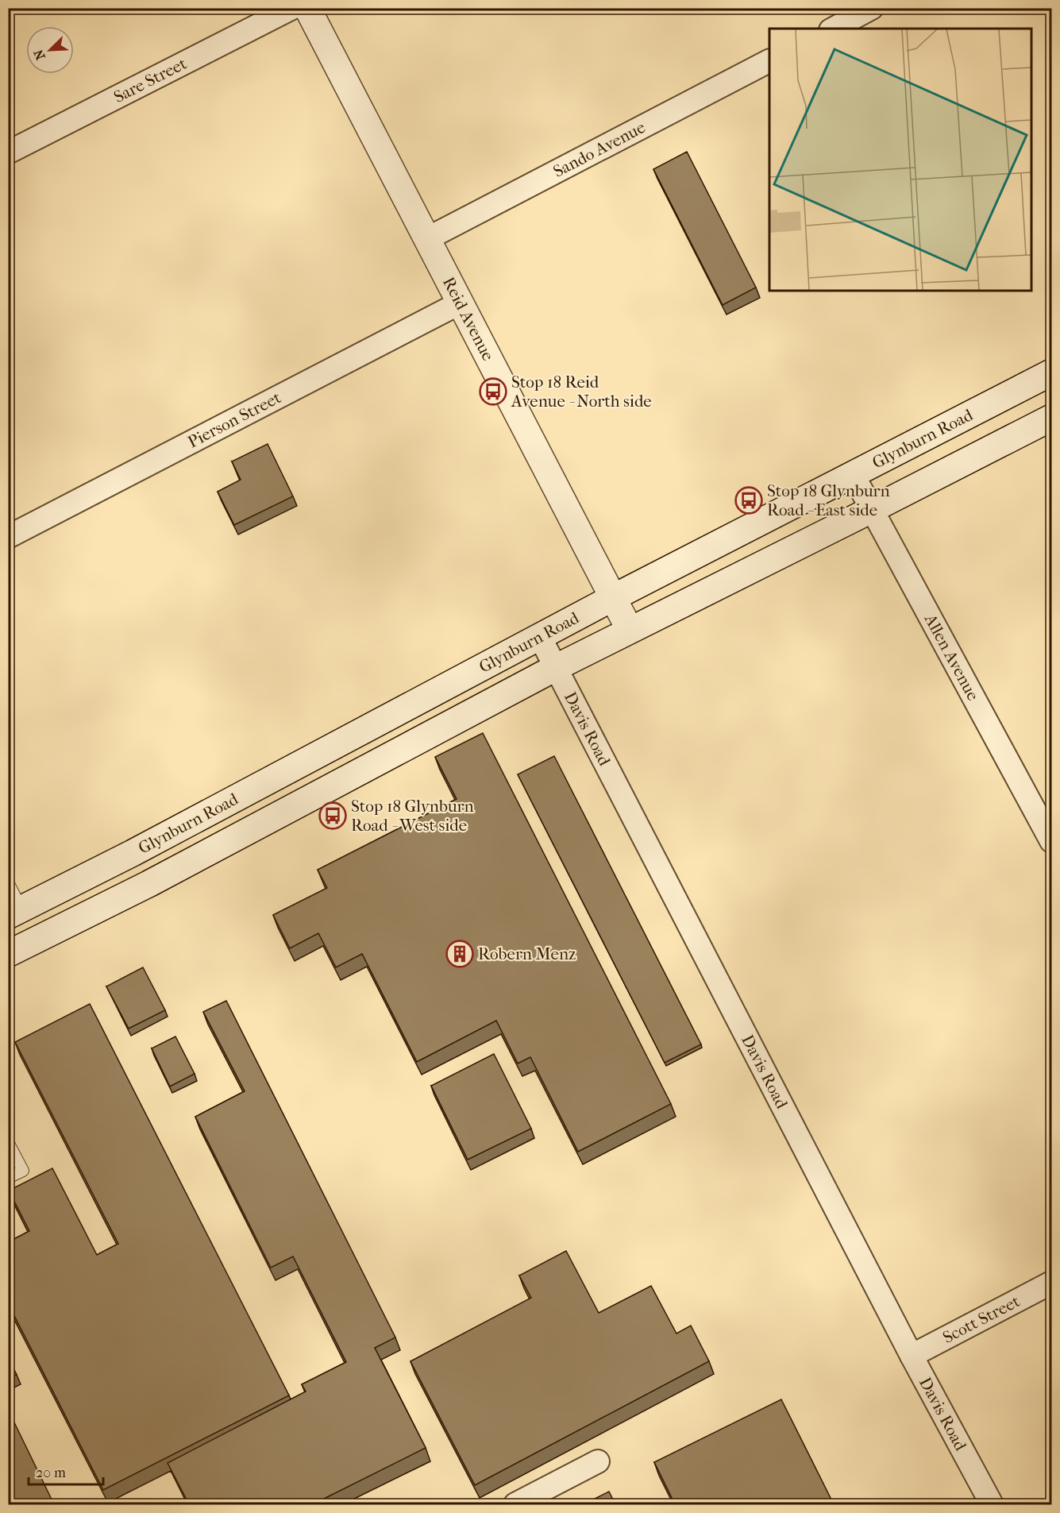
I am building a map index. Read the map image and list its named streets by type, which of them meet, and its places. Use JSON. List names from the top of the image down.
{
  "streets": {
    "main road": ["Reid Avenue", "Glynburn Road"],
    "street": [
      "Sare Street",
      "Sando Avenue",
      "Pierson Street",
      "Allen Avenue",
      "Davis Road",
      "Scott Street"
    ]
  },
  "crossings": [
    ["Sando Avenue", "Reid Avenue"],
    ["Reid Avenue", "Pierson Street"],
    ["Reid Avenue", "Glynburn Road"],
    ["Glynburn Road", "Allen Avenue"],
    ["Glynburn Road", "Davis Road"],
    ["Davis Road", "Scott Street"]
  ],
  "places": {
    "bus stop": ["Stop 18 Reid Avenue - North side", "Stop 18 Glynburn Road - East side", "Stop 18 Glynburn Road - West side"],
    "building": ["Robern Menz"]
  },
  "scale_bar": "20 m",
  "north": "bottom left"
}
